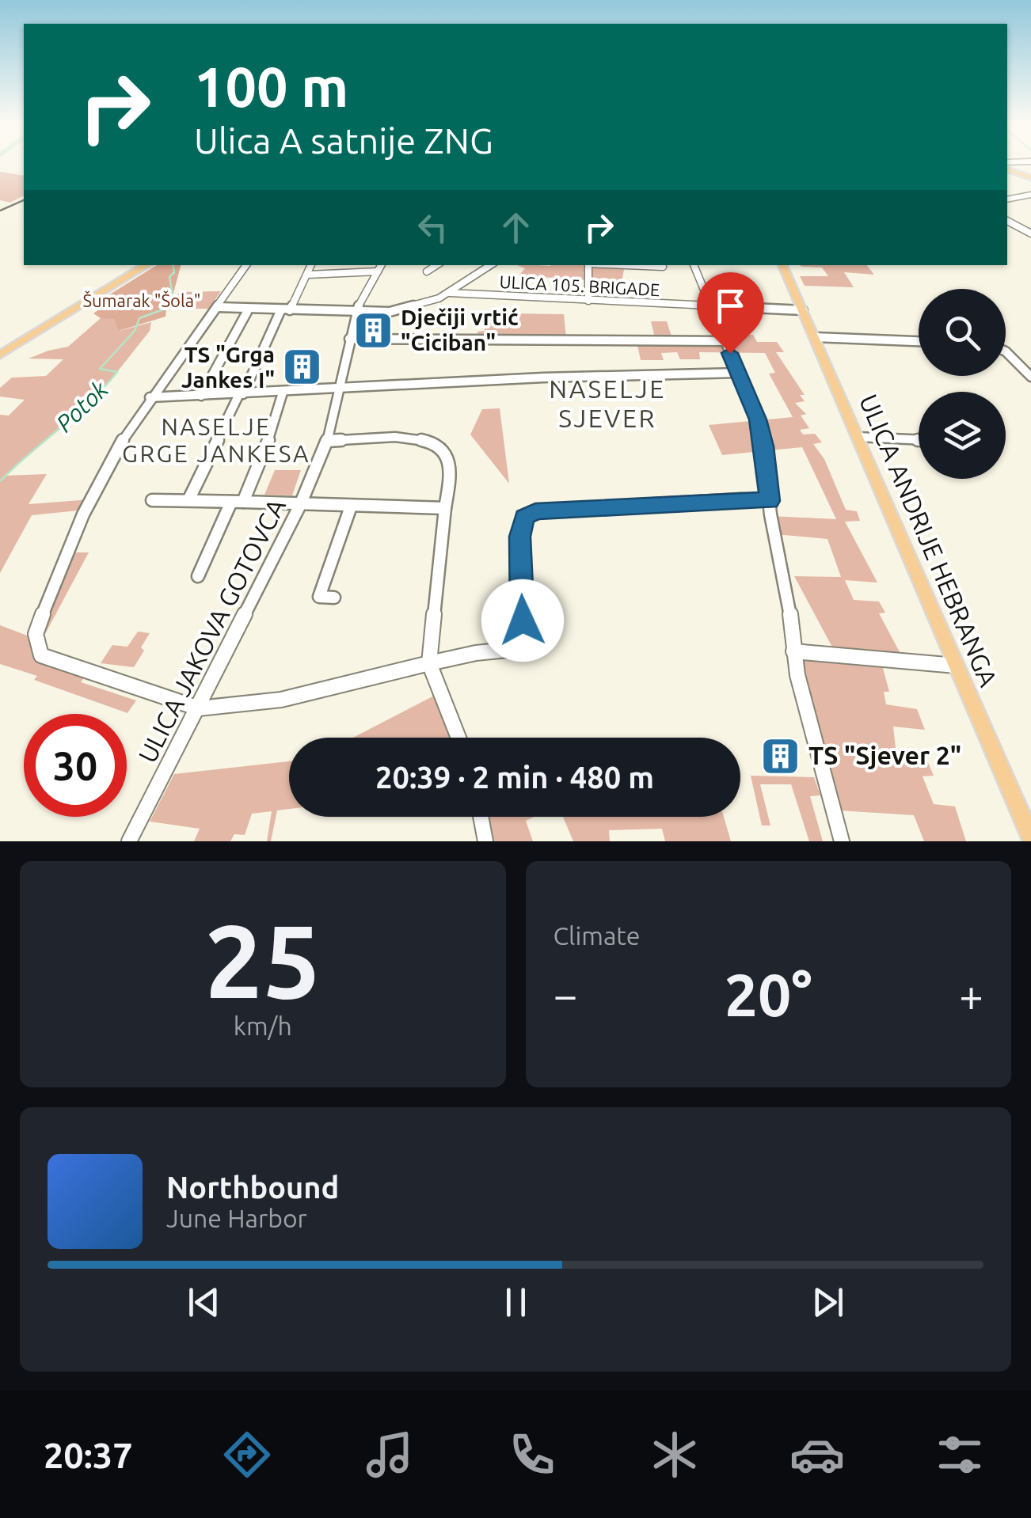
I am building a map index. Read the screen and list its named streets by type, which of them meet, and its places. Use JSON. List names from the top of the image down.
{
  "streets": {
    "main road": ["ULICA ANDRIJE HEBRANGA"],
    "street": ["ULICA 105. BRIGADE", "ULICA JAKOVA GOTOVCA"]
  },
  "crossings": [
    ["ULICA 105. BRIGADE", "ULICA ANDRIJE HEBRANGA"]
  ],
  "districts": ["NASELJE SJEVER", "NASELJE GRGE JANKESA"],
  "water": ["Potok"],
  "parks": ["Šumarak \"Šola\""],
  "places": {
    "building": ["Dječiji vrtić \"Ciciban\"", "TS \"Grga Jankes I\"", "TS \"Sjever 2\""]
  },
  "page": {
    "turn": ["100 m", "Ulica A satnije ZNG"],
    "limit": "30",
    "trip": "20:39 · 2 min · 480 m",
    "tile": [
      ["25", "km/h"],
      "Climate"
    ],
    "heat": ["−", "20°", "+"],
    "song": ["Northbound", "June Harbor"],
    "tabs": "20:37"
  }
}
